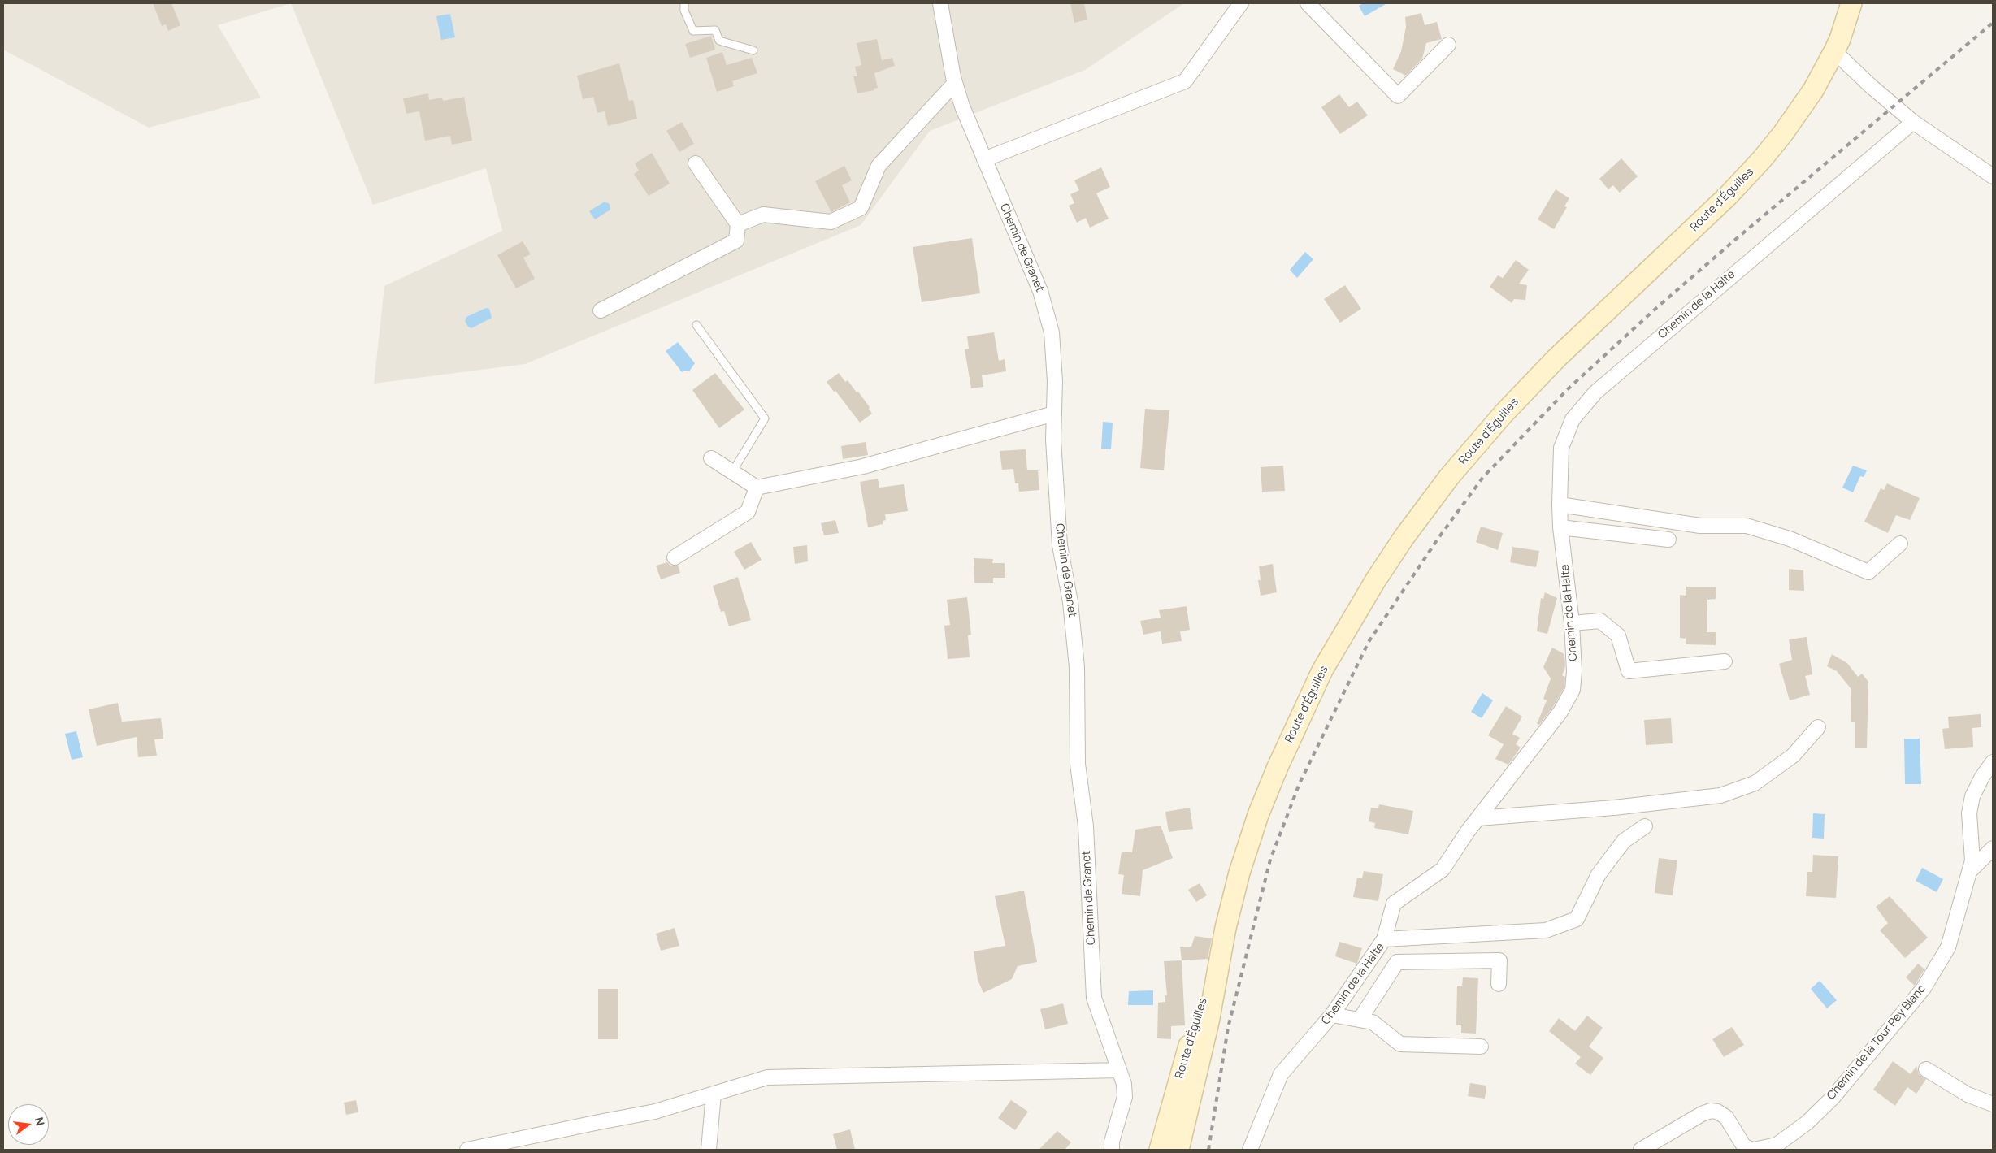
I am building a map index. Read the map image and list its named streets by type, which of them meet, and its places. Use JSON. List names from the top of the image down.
{
  "streets": {
    "street": [
      "Route d'Éguilles",
      "Chemin de Granet",
      "Chemin de la Halte",
      "Chemin de la Tour Pey Blanc"
    ]
  },
  "north": "right"
}
